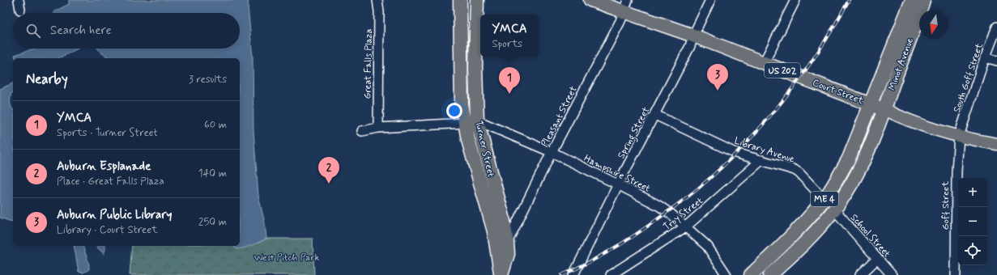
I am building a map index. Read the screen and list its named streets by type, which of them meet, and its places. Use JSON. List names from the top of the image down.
{
  "streets": {
    "highway": [
      "Minot Avenue",
      "US 202",
      "Court Street",
      "Turner Street",
      "ME 4"
    ],
    "street": [
      "Great Falls Plaza",
      "South Goff Street",
      "Pleasant Street",
      "Spring Street",
      "Library Avenue",
      "Hampshire Street",
      "Goff Street",
      "Troy Street",
      "School Street"
    ]
  },
  "crossings": [
    ["Minot Avenue", "Court Street"],
    ["Minot Avenue", "ME 4"],
    ["South Goff Street", "Court Street"],
    ["South Goff Street", "Goff Street"],
    ["Court Street", "Pleasant Street"],
    ["Court Street", "Spring Street"],
    ["Court Street", "ME 4"],
    ["Court Street", "Goff Street"],
    ["Pleasant Street", "Turner Street"],
    ["Pleasant Street", "Hampshire Street"],
    ["Spring Street", "Library Avenue"],
    ["Spring Street", "Hampshire Street"],
    ["Turner Street", "Hampshire Street"],
    ["Library Avenue", "ME 4"],
    ["Library Avenue", "Troy Street"],
    ["Hampshire Street", "Troy Street"],
    ["ME 4", "School Street"]
  ],
  "parks": ["West Pitch Park"],
  "north": "bottom",
  "page": {
    "search": "Search here",
    "popup": ["YMCA", "Sports"],
    "heading": ["Nearby", "3 results"],
    "pins": ["3", "1", "2"],
    "list": [
      {
        "mark": "1",
        "name": "YMCA",
        "note": "Sports · Turner Street",
        "value": "60 m"
      },
      {
        "mark": "2",
        "name": "Auburn Esplanade",
        "note": "Place · Great Falls Plaza",
        "value": "140 m"
      },
      {
        "mark": "3",
        "name": "Auburn Public Library",
        "note": "Library · Court Street",
        "value": "250 m"
      }
    ],
    "map_buttons": ["+", "−"]
  }
}
